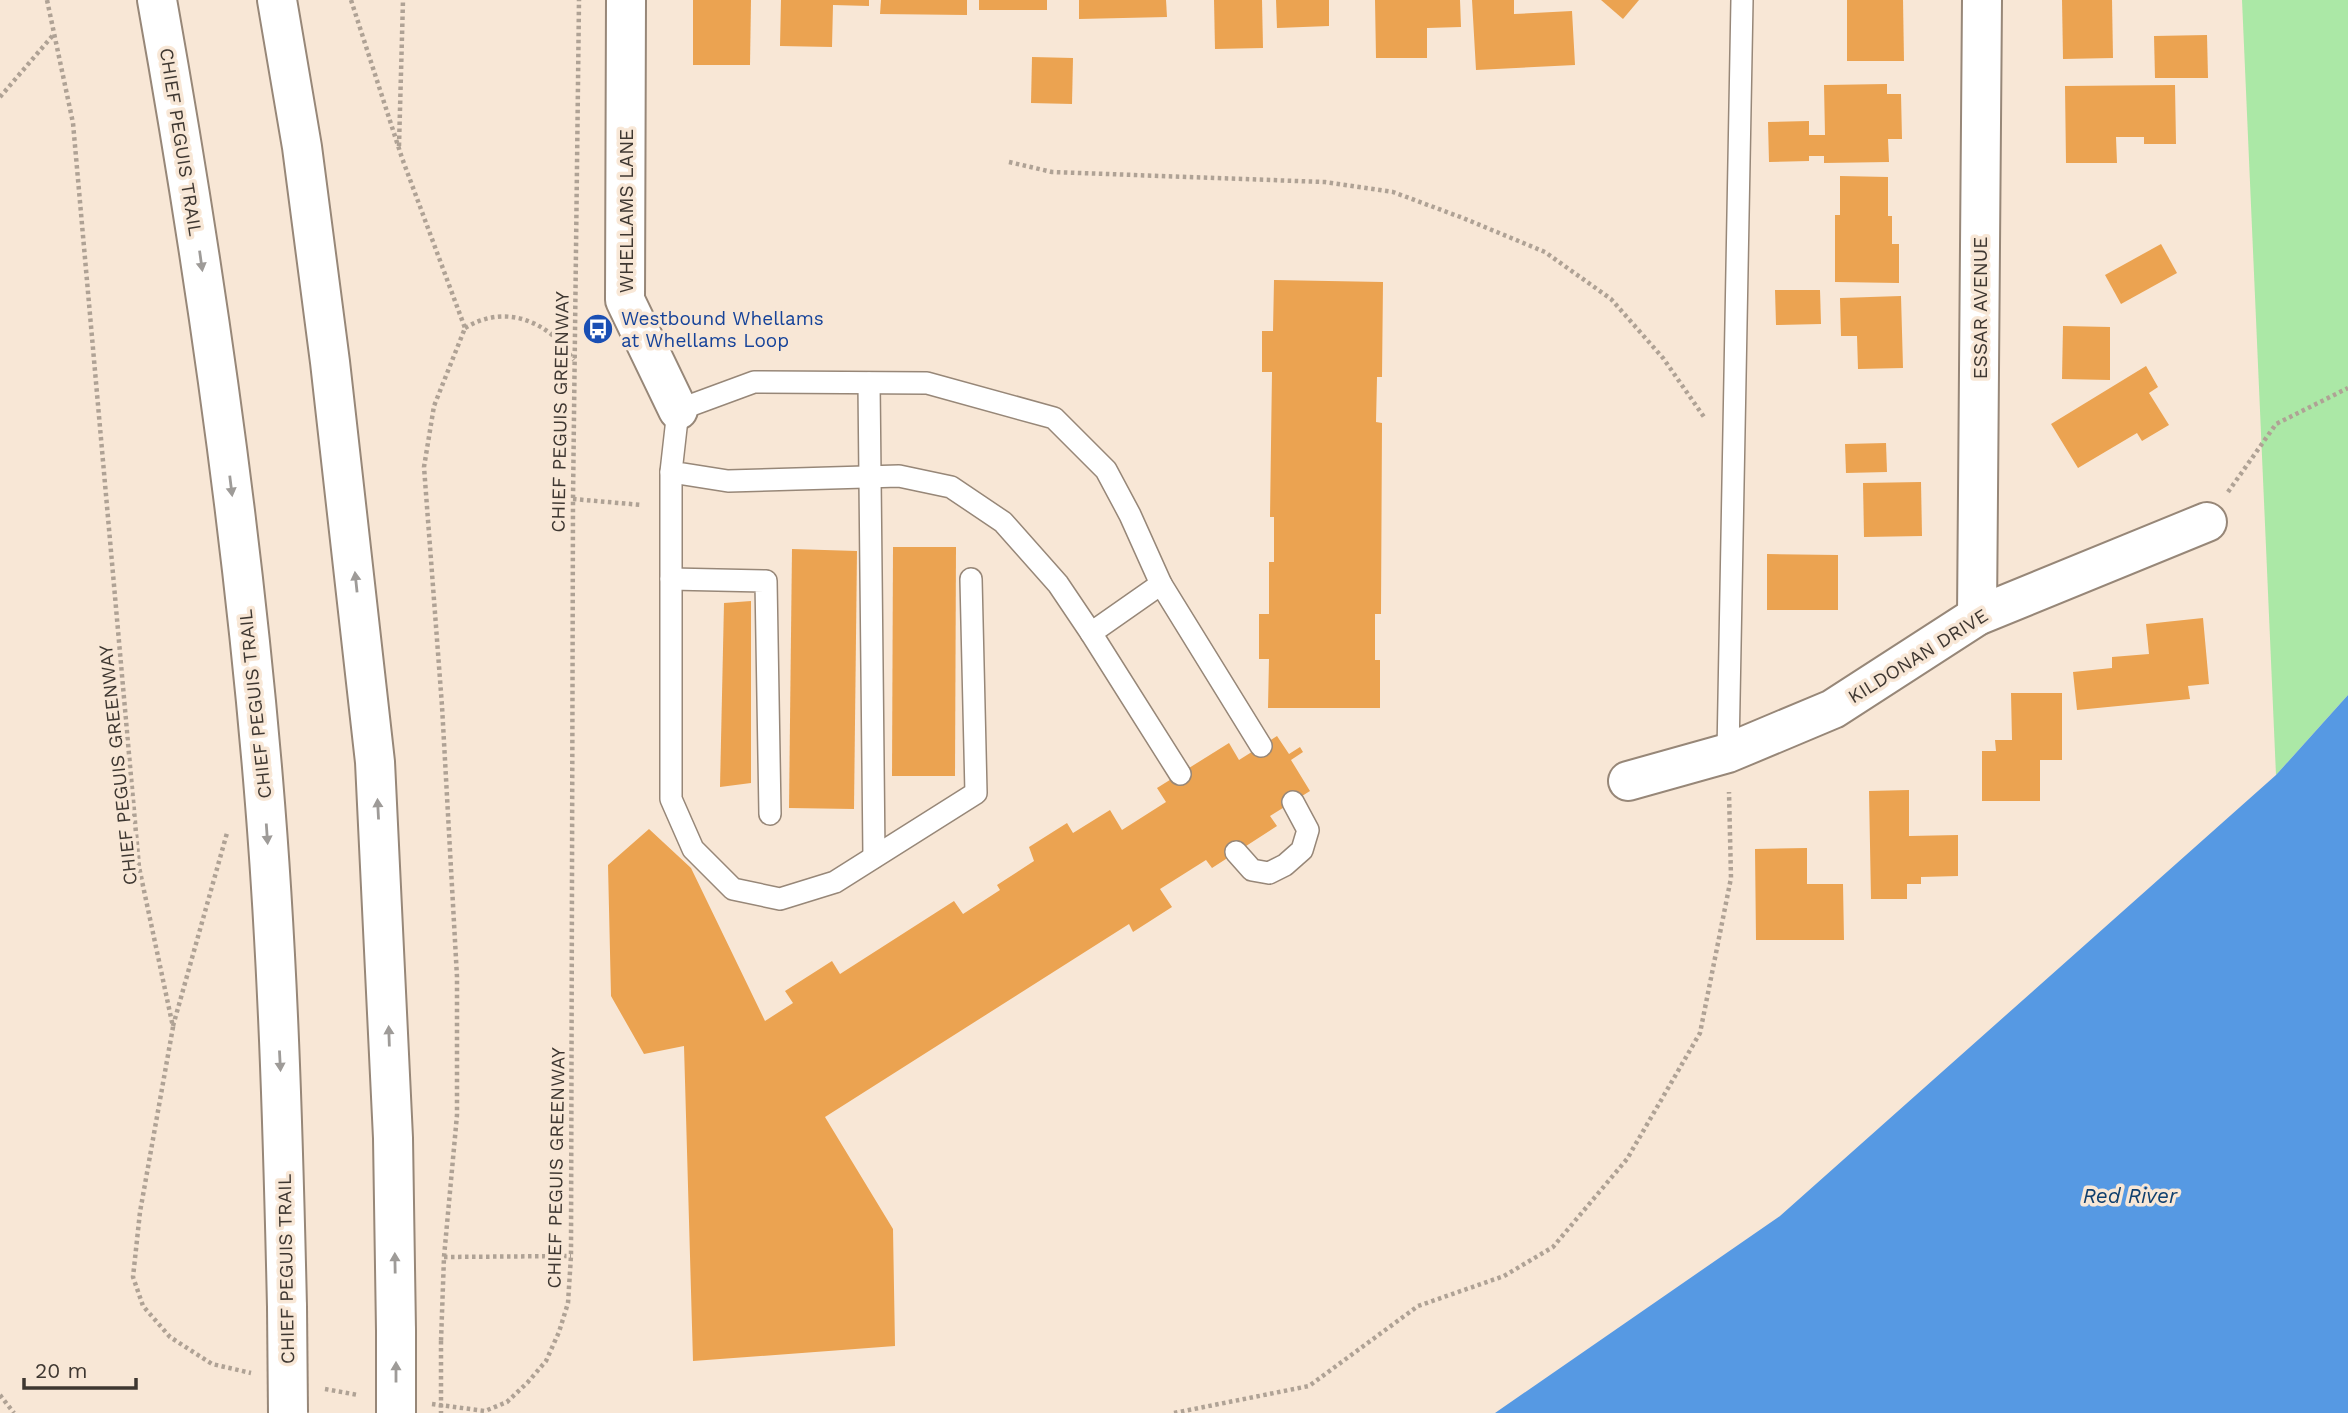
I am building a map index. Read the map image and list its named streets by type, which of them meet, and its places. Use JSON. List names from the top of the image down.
{
  "streets": {
    "main road": [
      "CHIEF PEGUIS TRAIL",
      "WHELLAMS LANE",
      "ESSAR AVENUE",
      "KILDONAN DRIVE"
    ],
    "path": ["CHIEF PEGUIS GREENWAY"]
  },
  "crossings": [
    ["ESSAR AVENUE", "KILDONAN DRIVE"]
  ],
  "water": ["Red River"],
  "places": {
    "bus stop": ["Westbound Whellams at Whellams Loop"]
  },
  "scale_bar": "20 m"
}
